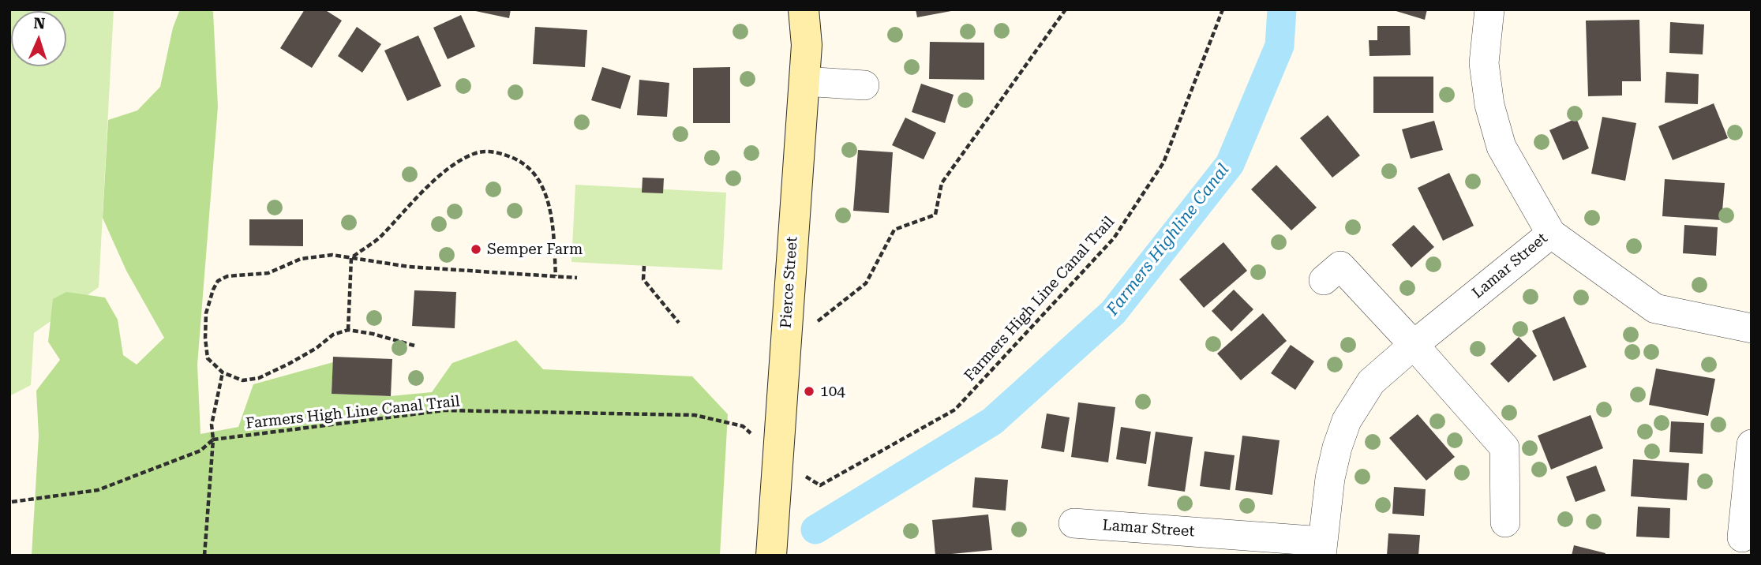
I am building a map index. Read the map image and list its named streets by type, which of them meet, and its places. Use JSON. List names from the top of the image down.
{
  "streets": {
    "street": ["Lamar Street", "Pierce Street"],
    "path": ["Farmers High Line Canal Trail"]
  },
  "water": ["Farmers Highline Canal"],
  "places": ["Semper Farm", "104"],
  "north": "top"
}
